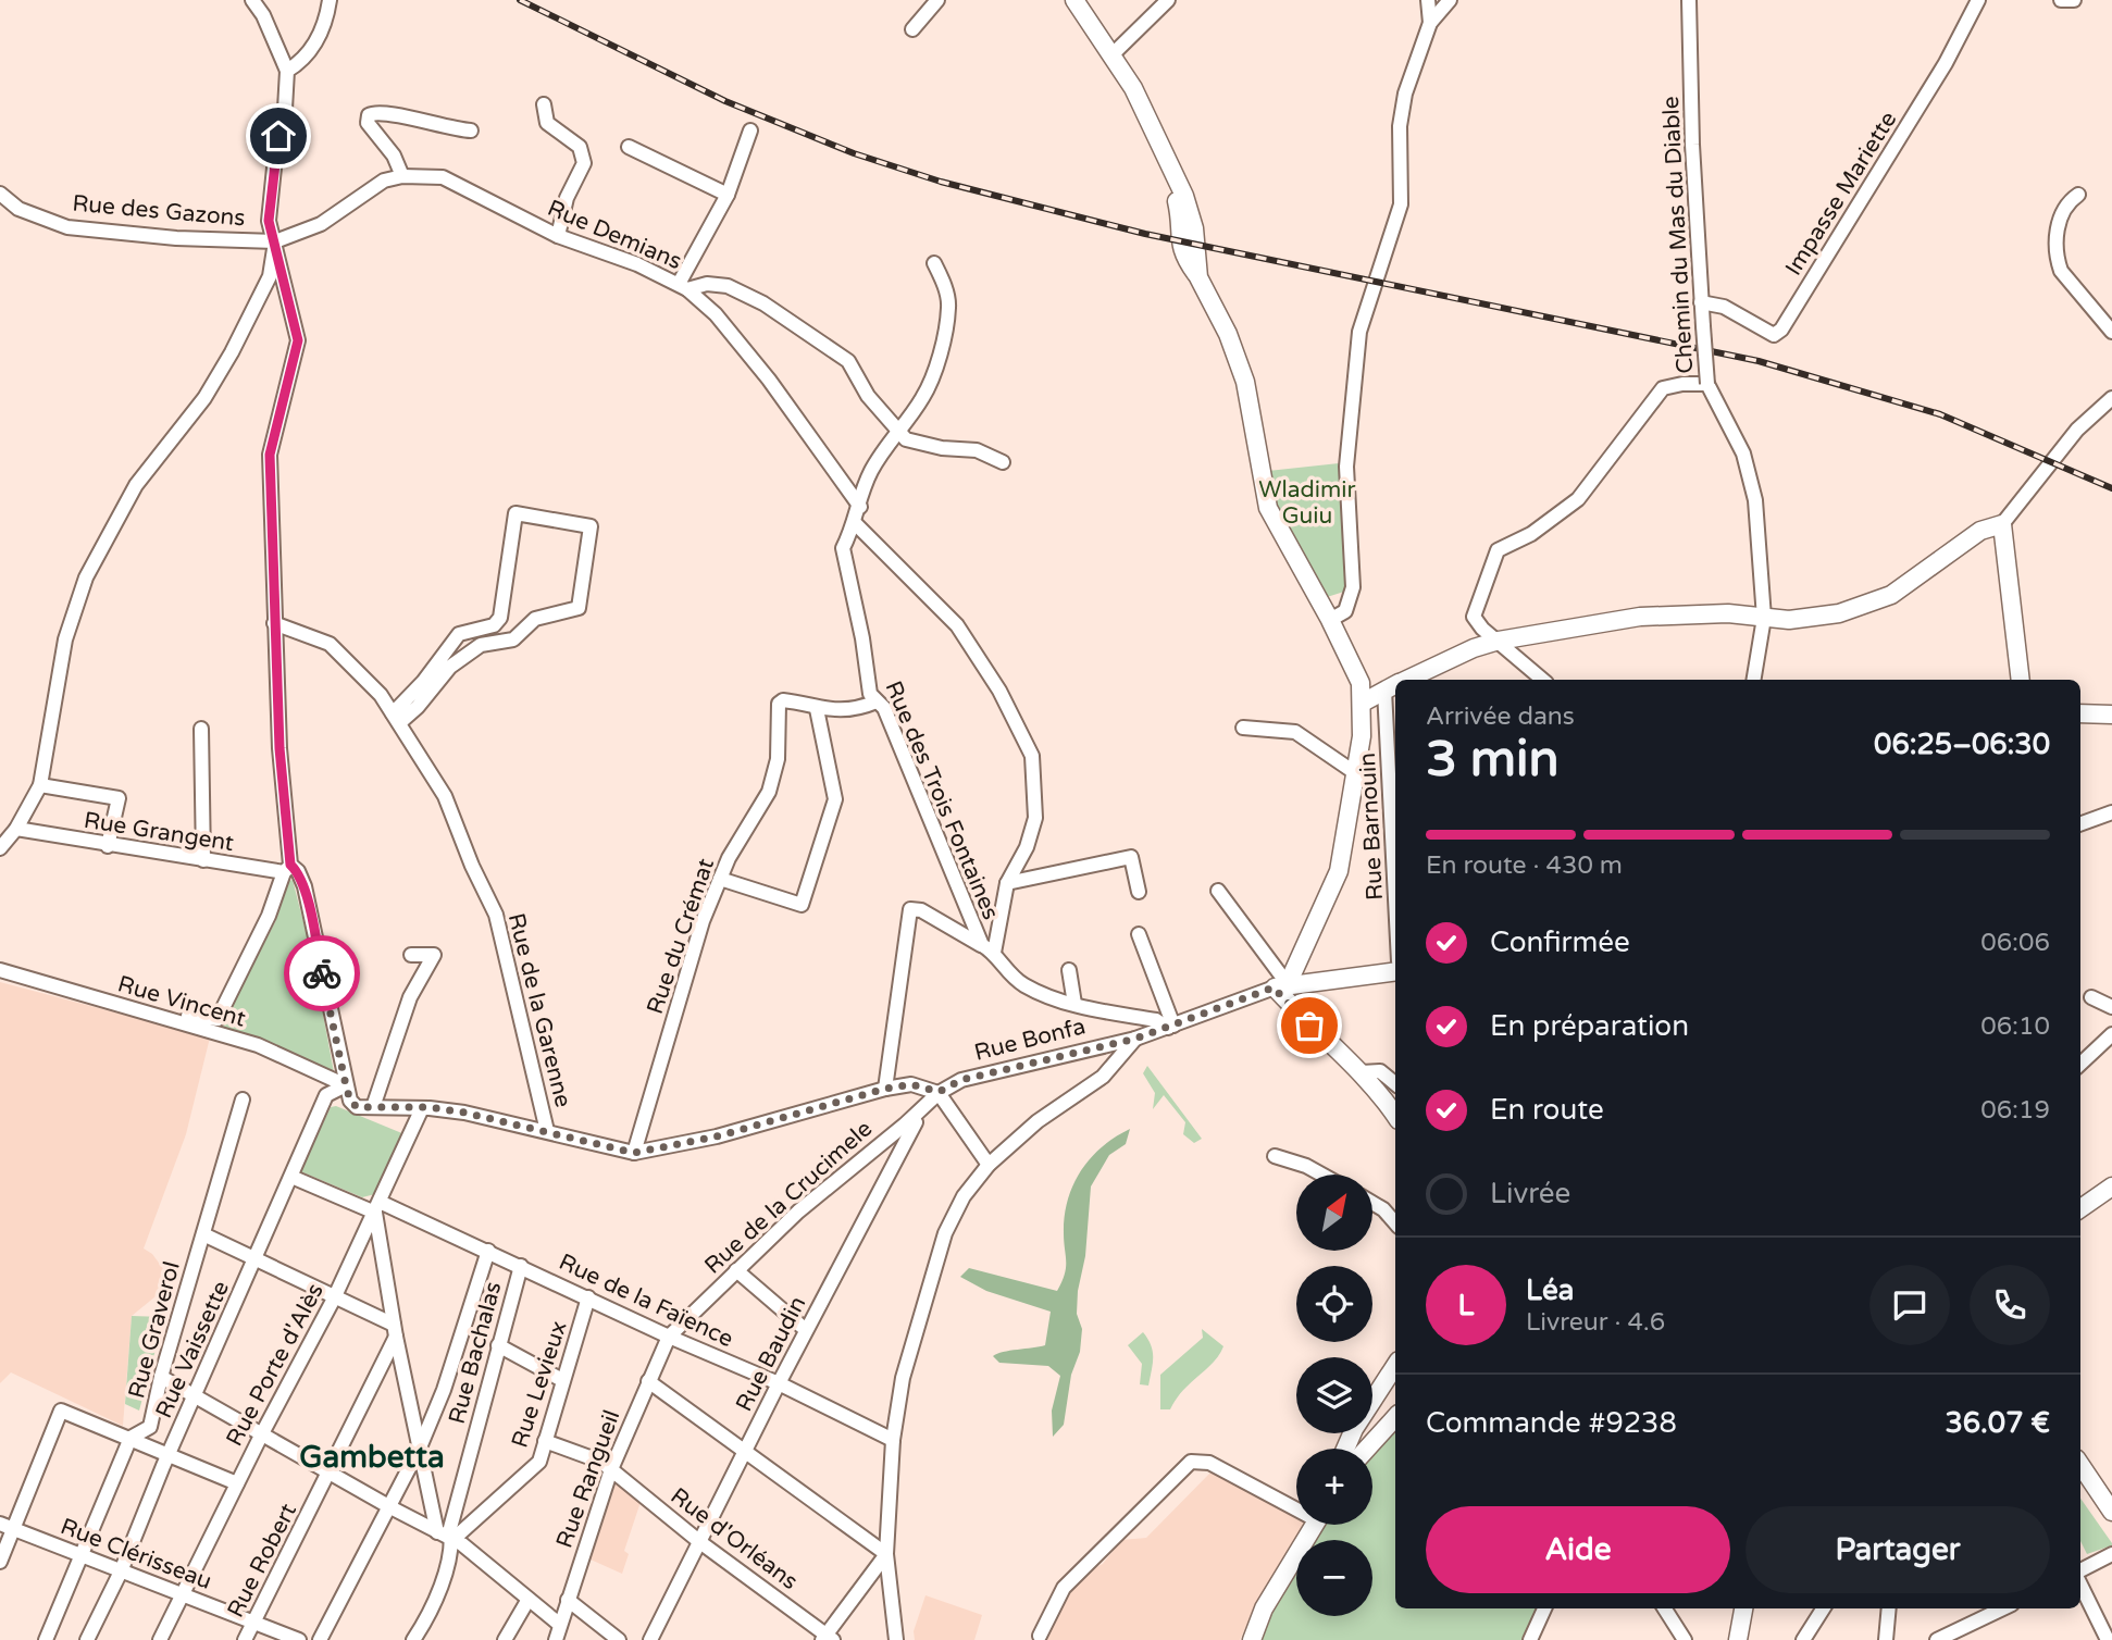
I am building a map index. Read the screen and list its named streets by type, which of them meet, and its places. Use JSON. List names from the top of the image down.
{
  "streets": {
    "street": [
      "Impasse Mariette",
      "Rue des Gazons",
      "Rue Demians",
      "Chemin du Mas du Diable",
      "Rue des Trois Fontaines",
      "Rue Barnouin",
      "Rue Grangent",
      "Rue du Crémat",
      "Rue Vincent",
      "Rue de la Garenne",
      "Rue Bonfa",
      "Rue de la Crucimele",
      "Rue de la Faïence",
      "Rue Graverol",
      "Rue Vaissette",
      "Rue Bachalas",
      "Rue Baudin",
      "Rue Porte d'Alès",
      "Rue Levieux",
      "Rue Rangueil",
      "Rue d'Orléans",
      "Rue Clérisseau",
      "Rue Robert"
    ]
  },
  "crossings": [
    ["Impasse Mariette", "Chemin du Mas du Diable"],
    ["Rue des Gazons", "Rue Demians"],
    ["Rue Demians", "Rue des Trois Fontaines"],
    ["Rue des Trois Fontaines", "Rue du Crémat"],
    ["Rue des Trois Fontaines", "Rue Bonfa"],
    ["Rue Vincent", "Rue Vaissette"],
    ["Rue Bonfa", "Rue de la Crucimele"],
    ["Rue Bonfa", "Rue Baudin"],
    ["Rue de la Crucimele", "Rue de la Faïence"],
    ["Rue de la Crucimele", "Rue Baudin"],
    ["Rue de la Crucimele", "Rue Rangueil"],
    ["Rue de la Faïence", "Rue Vaissette"],
    ["Rue de la Faïence", "Rue Bachalas"],
    ["Rue de la Faïence", "Rue Baudin"],
    ["Rue de la Faïence", "Rue Porte d'Alès"],
    ["Rue de la Faïence", "Rue Levieux"],
    ["Rue de la Faïence", "Rue Rangueil"],
    ["Rue Graverol", "Rue Clérisseau"],
    ["Rue Vaissette", "Rue Clérisseau"],
    ["Rue Bachalas", "Rue Levieux"],
    ["Rue Baudin", "Rue d'Orléans"],
    ["Rue Porte d'Alès", "Rue Clérisseau"],
    ["Rue Levieux", "Rue d'Orléans"],
    ["Rue Rangueil", "Rue d'Orléans"],
    ["Rue Clérisseau", "Rue Robert"]
  ],
  "districts": ["Gambetta"],
  "parks": ["Wladimir Guiu"],
  "north": "top right",
  "page": {
    "heading": ["3 min", "Arrivée dans", "06:25–06:30"],
    "panel": [
      "Léa",
      "Livreur · 4.6",
      "Commande #9238",
      "36.07 €"
    ],
    "bar": "En route · 430 m",
    "list": [
      ["Confirmée", "06:06"],
      ["En préparation", "06:10"],
      ["En route", "06:19"],
      "Livrée"
    ],
    "map_buttons": ["+", "−"],
    "round": "L",
    "buttons": ["Aide", "Partager"]
  }
}
